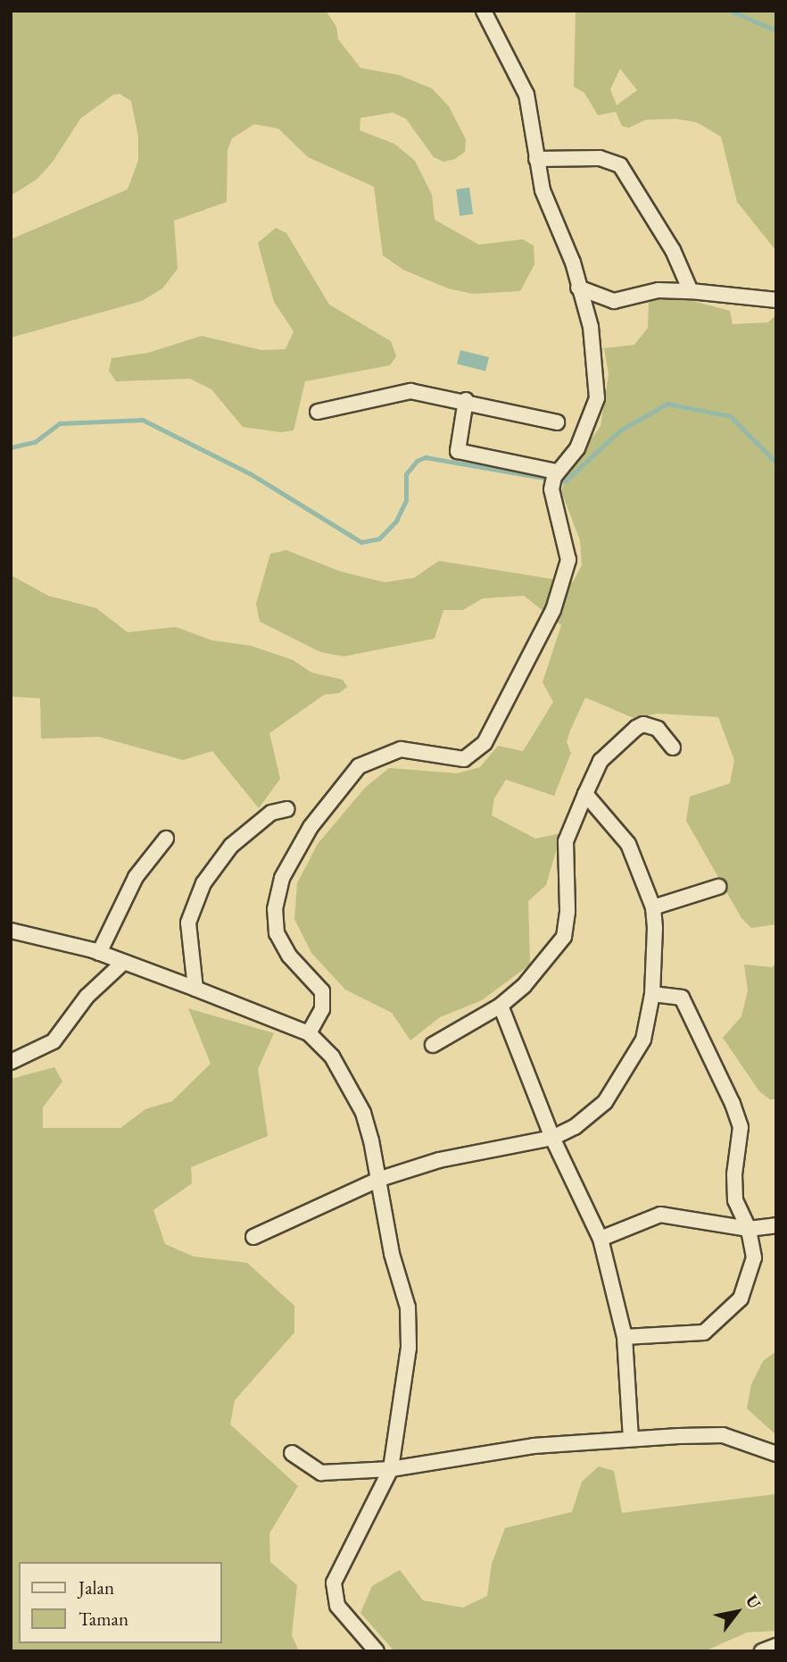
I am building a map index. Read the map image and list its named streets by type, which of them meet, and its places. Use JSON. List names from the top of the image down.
{
  "legend": ["Jalan", "Taman"],
  "north": "top right"
}
